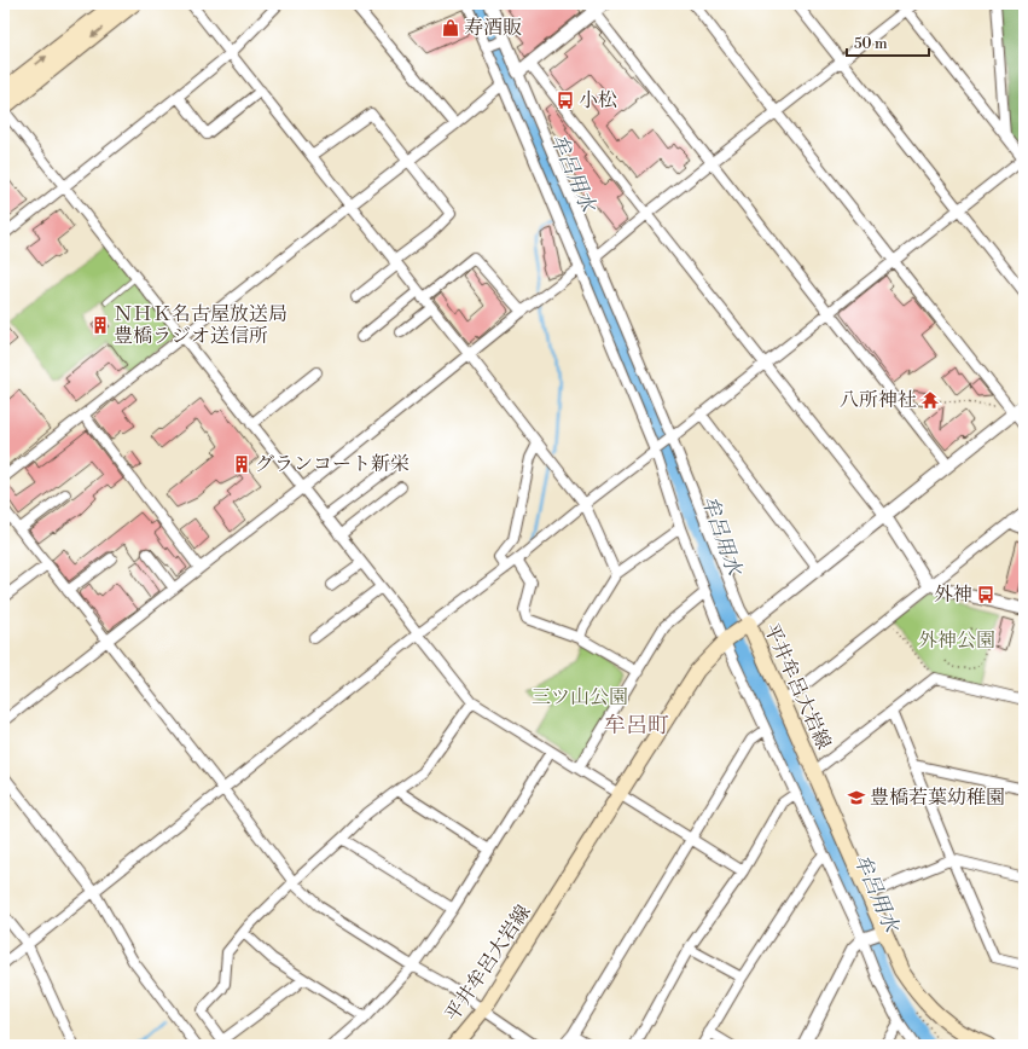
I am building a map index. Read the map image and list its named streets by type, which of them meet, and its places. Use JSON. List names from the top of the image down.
{
  "streets": {
    "main road": ["平井牟呂大岩線"]
  },
  "districts": ["牟呂町"],
  "water": ["牟呂用水"],
  "parks": ["外神公園", "三ツ山公園"],
  "places": {
    "shop": ["寿酒販"],
    "bus stop": ["小松", "外神"],
    "building": ["ＮＨＫ名古屋放送局 豊橋ラジオ送信所", "グランコート新栄"],
    "temple": ["八所神社"],
    "school or university": ["豊橋若葉幼稚園"]
  },
  "scale_bar": "50 m"
}
